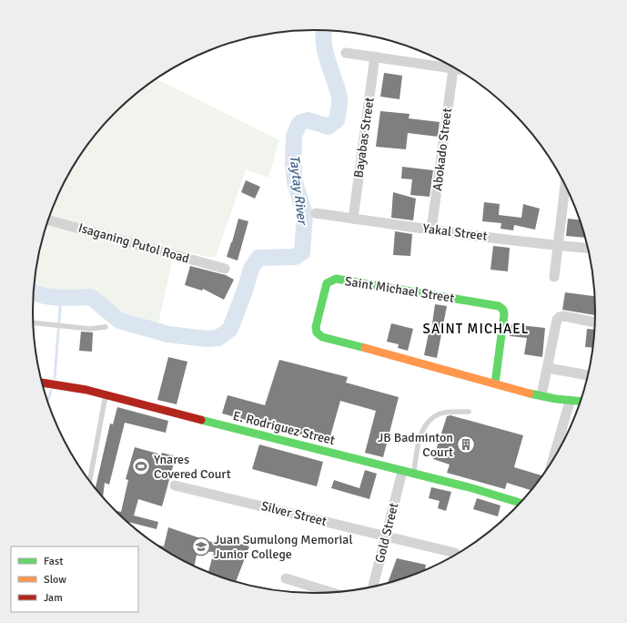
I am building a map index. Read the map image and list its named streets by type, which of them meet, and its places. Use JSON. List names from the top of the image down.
{
  "streets": {
    "street": [
      "Bayabas Street",
      "Abokado Street",
      "Yakal Street",
      "Isaganing Putol Road",
      "Saint Michael Street",
      "E. Rodriguez Street",
      "Silver Street",
      "Gold Street"
    ]
  },
  "crossings": [
    ["Bayabas Street", "Yakal Street"],
    ["Abokado Street", "Yakal Street"],
    ["E. Rodriguez Street", "Gold Street"],
    ["Silver Street", "Gold Street"]
  ],
  "districts": ["SAINT MICHAEL"],
  "water": ["Taytay River"],
  "places": {
    "building": ["JB Badminton Court"],
    "sports": ["Ynares Covered Court"],
    "school or university": ["Juan Sumulong Memorial Junior College"]
  },
  "legend": ["Fast", "Slow", "Jam"]
}
